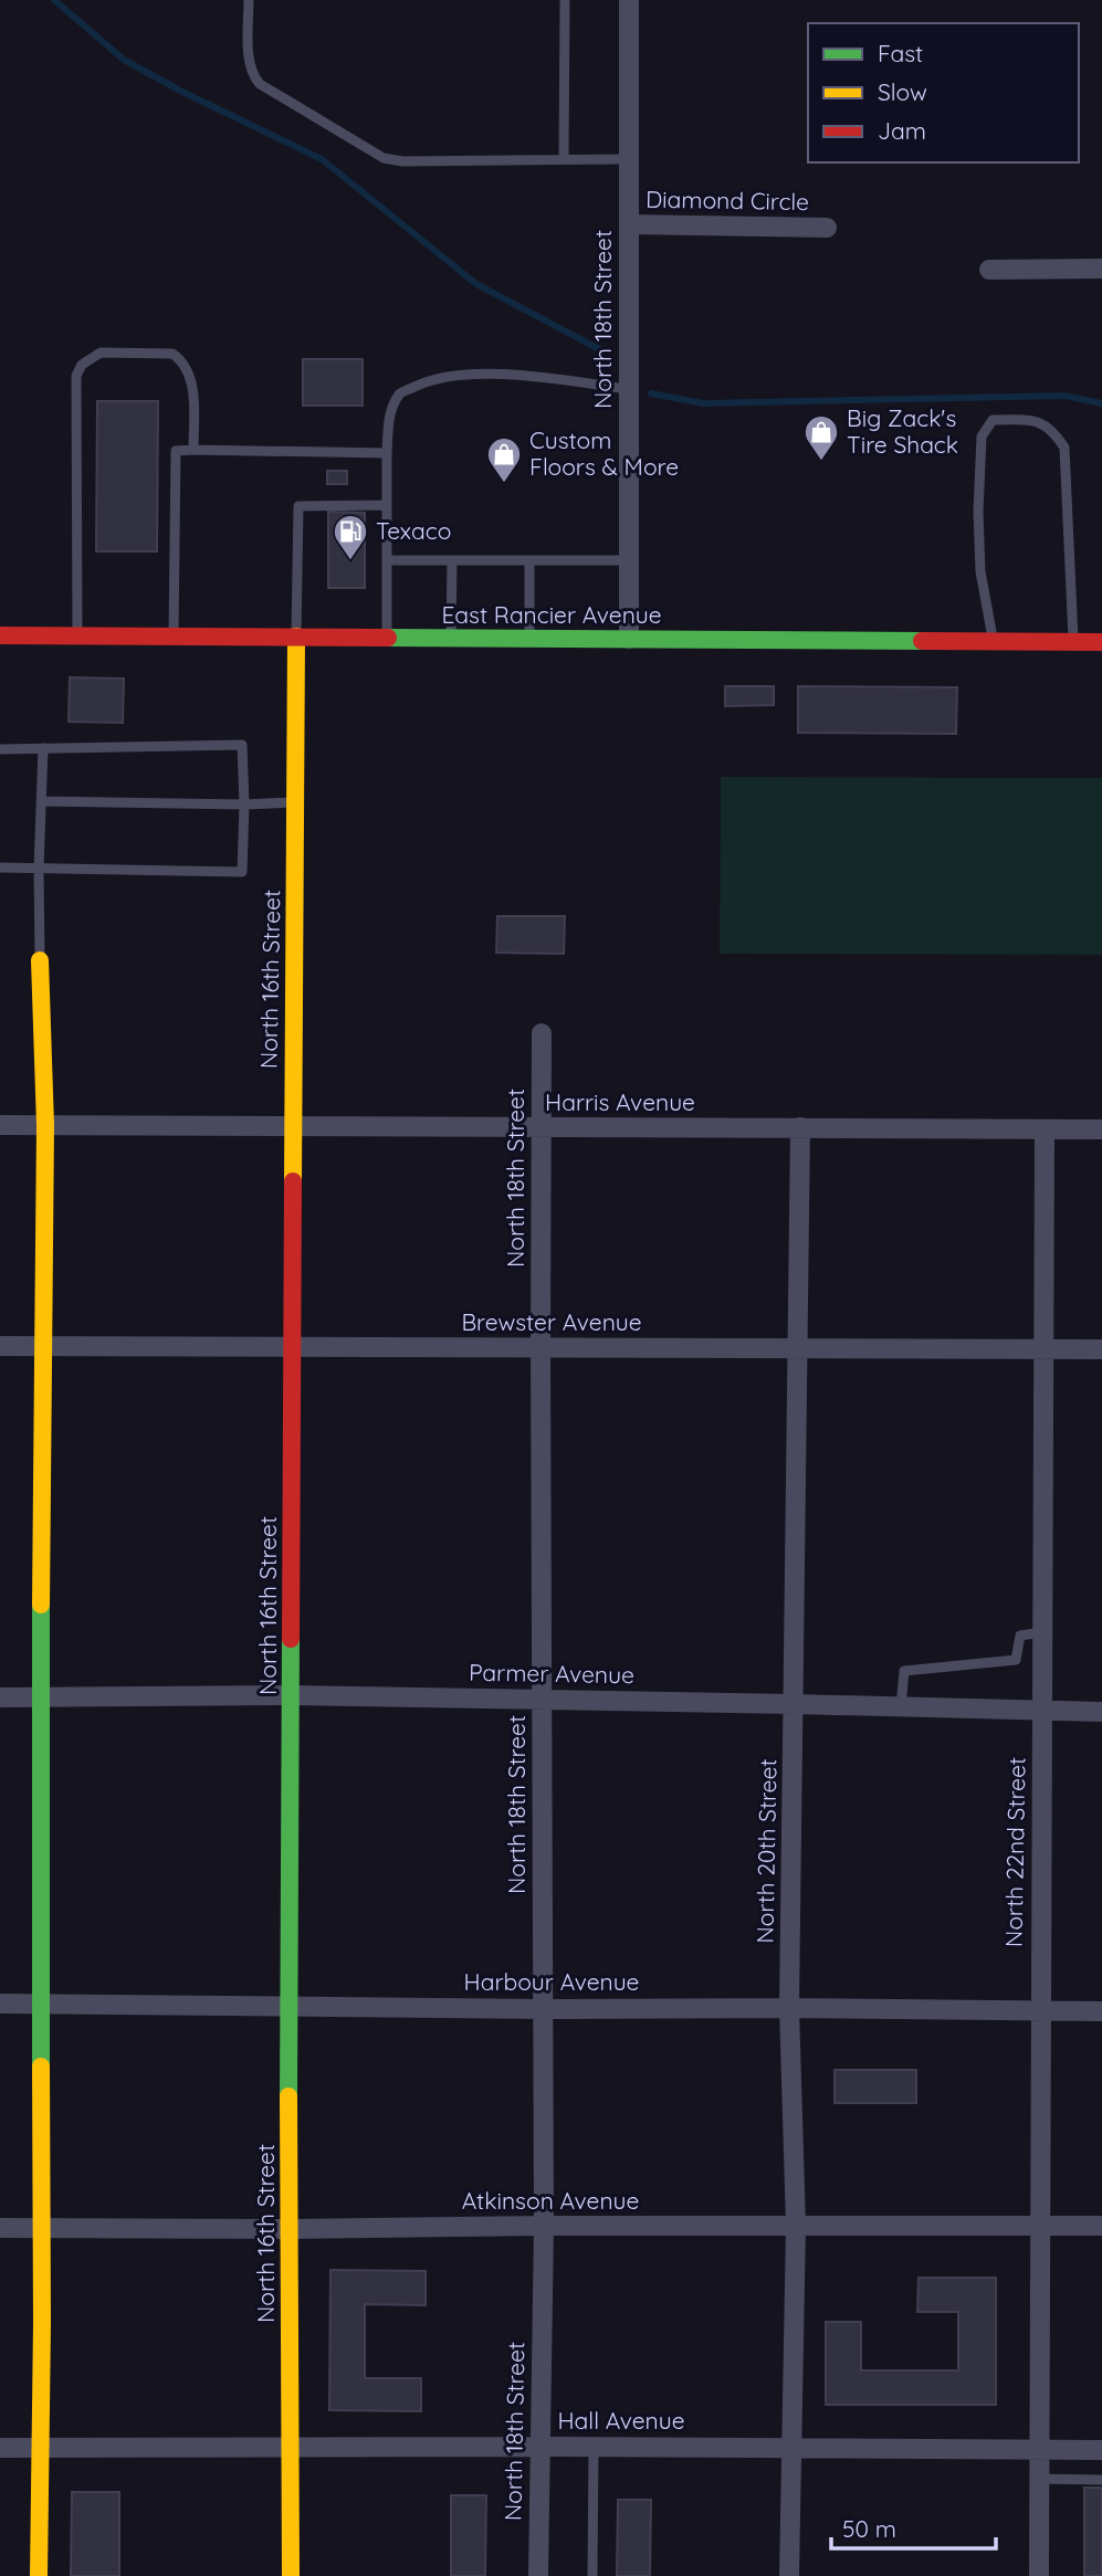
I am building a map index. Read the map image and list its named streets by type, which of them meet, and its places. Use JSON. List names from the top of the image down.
{
  "streets": {
    "street": [
      "Diamond Circle",
      "North 18th Street",
      "East Rancier Avenue",
      "North 16th Street",
      "Harris Avenue",
      "Brewster Avenue",
      "Parmer Avenue",
      "North 20th Street",
      "North 22nd Street",
      "Harbour Avenue",
      "Atkinson Avenue",
      "Hall Avenue"
    ]
  },
  "crossings": [
    ["Diamond Circle", "North 18th Street"],
    ["North 18th Street", "East Rancier Avenue"],
    ["North 18th Street", "Harris Avenue"],
    ["North 18th Street", "Brewster Avenue"],
    ["North 18th Street", "Parmer Avenue"],
    ["North 18th Street", "Harbour Avenue"],
    ["North 18th Street", "Atkinson Avenue"],
    ["North 18th Street", "Hall Avenue"],
    ["East Rancier Avenue", "North 16th Street"],
    ["North 16th Street", "Harris Avenue"],
    ["North 16th Street", "Brewster Avenue"],
    ["North 16th Street", "Parmer Avenue"],
    ["North 16th Street", "Harbour Avenue"],
    ["North 16th Street", "Atkinson Avenue"],
    ["North 16th Street", "Hall Avenue"],
    ["Harris Avenue", "North 20th Street"],
    ["Harris Avenue", "North 22nd Street"],
    ["Brewster Avenue", "North 20th Street"],
    ["Brewster Avenue", "North 22nd Street"],
    ["Parmer Avenue", "North 20th Street"],
    ["Parmer Avenue", "North 22nd Street"],
    ["North 20th Street", "Harbour Avenue"],
    ["North 20th Street", "Atkinson Avenue"],
    ["North 20th Street", "Hall Avenue"],
    ["North 22nd Street", "Harbour Avenue"],
    ["North 22nd Street", "Atkinson Avenue"],
    ["North 22nd Street", "Hall Avenue"]
  ],
  "places": {
    "shop": ["Big Zack's Tire Shack", "Custom Floors & More"],
    "fuel station": ["Texaco"]
  },
  "legend": ["Fast", "Slow", "Jam"],
  "scale_bar": "50 m"
}
